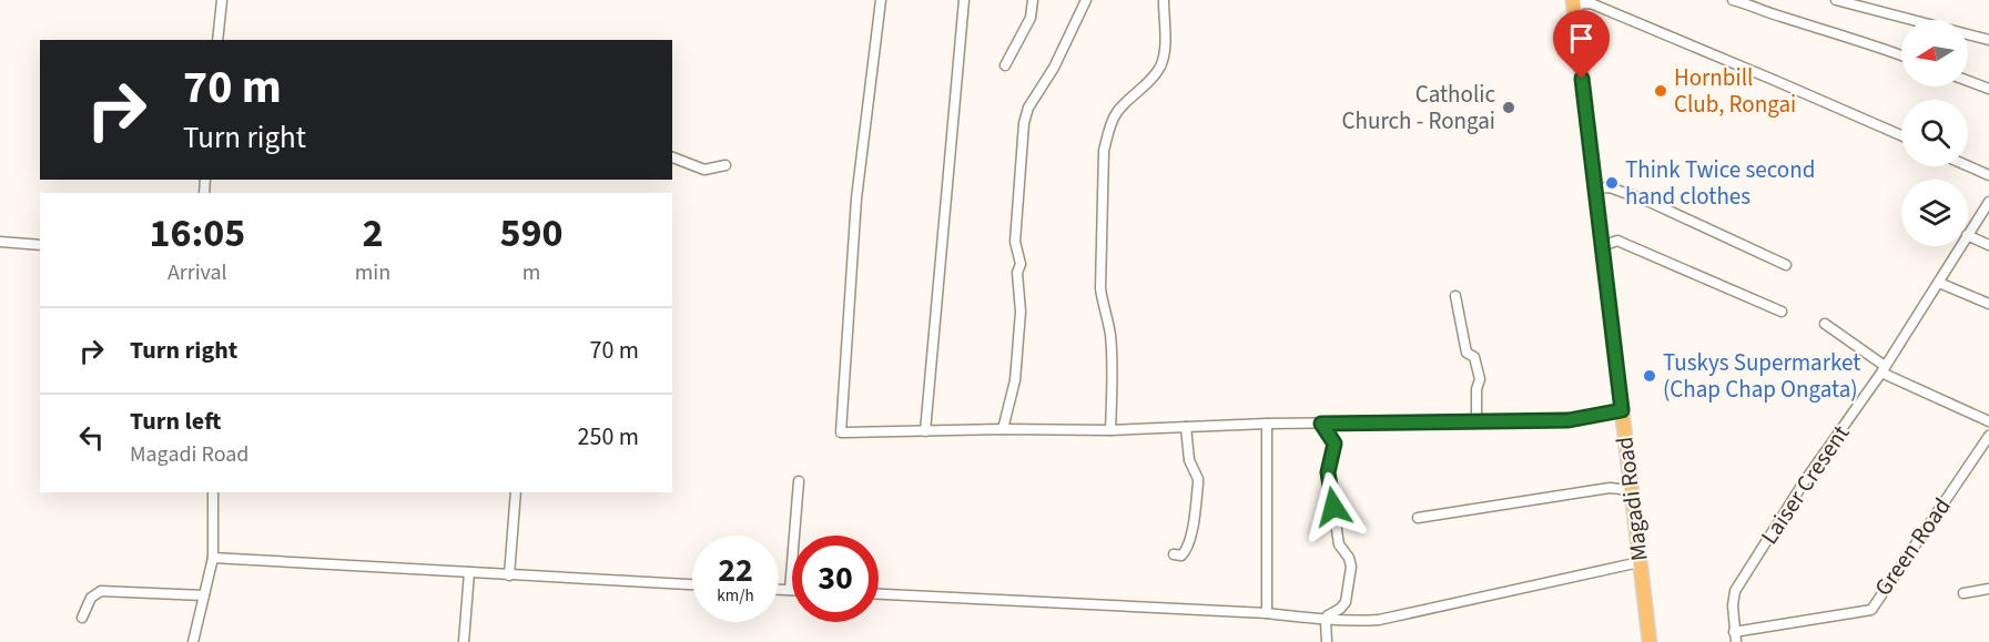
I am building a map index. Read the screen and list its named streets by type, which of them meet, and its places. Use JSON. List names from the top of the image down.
{
  "streets": {
    "highway": ["Magadi Road"],
    "street": ["Laiser Cresent", "Green Road"]
  },
  "crossings": [
    ["Laiser Cresent", "Green Road"]
  ],
  "places": [
    "Hornbill Club, Rongai",
    "Catholic Church - Rongai",
    "Think Twice second hand clothes",
    "Tuskys Supermarket (Chap Chap Ongata)"
  ],
  "north": "left",
  "page": {
    "turn": ["70 m", "Turn right"],
    "eta": [
      "16:05",
      "Arrival",
      "2",
      "min",
      "590",
      "m"
    ],
    "list": [
      {
        "name": "Turn right",
        "value": "70 m"
      },
      {
        "name": "Turn left",
        "note": "Magadi Road",
        "value": "250 m"
      }
    ],
    "speed": "22 km/h",
    "limit": "30"
  }
}
